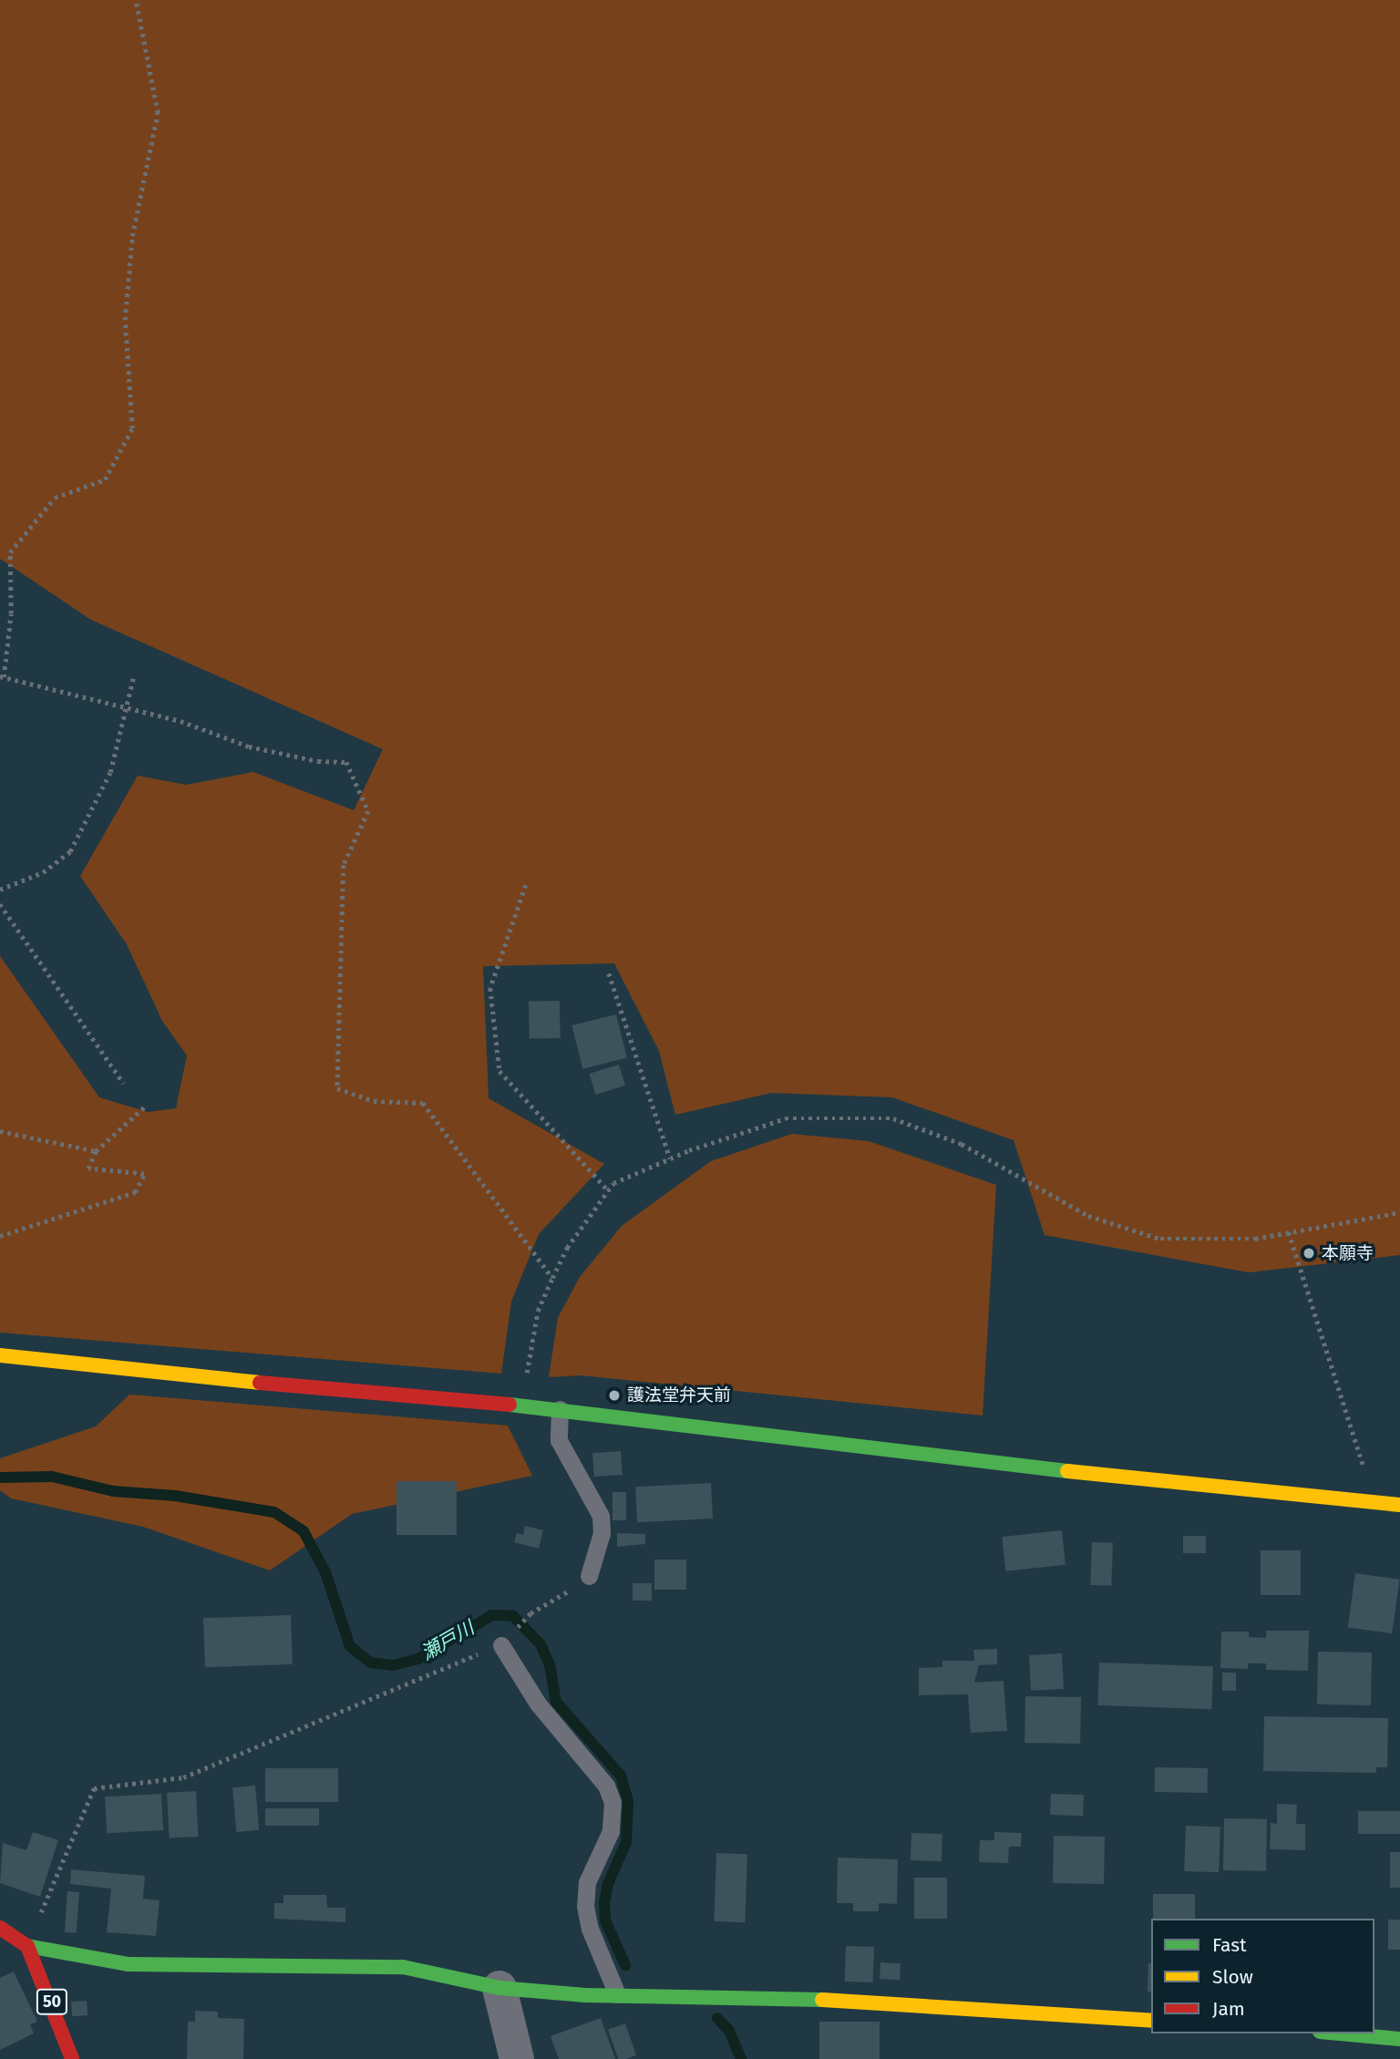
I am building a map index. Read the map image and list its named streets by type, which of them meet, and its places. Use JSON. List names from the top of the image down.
{
  "streets": {
    "street": ["50"]
  },
  "water": ["瀬戸川"],
  "places": ["本願寺", "護法堂弁天前"],
  "legend": ["Fast", "Slow", "Jam"]
}
